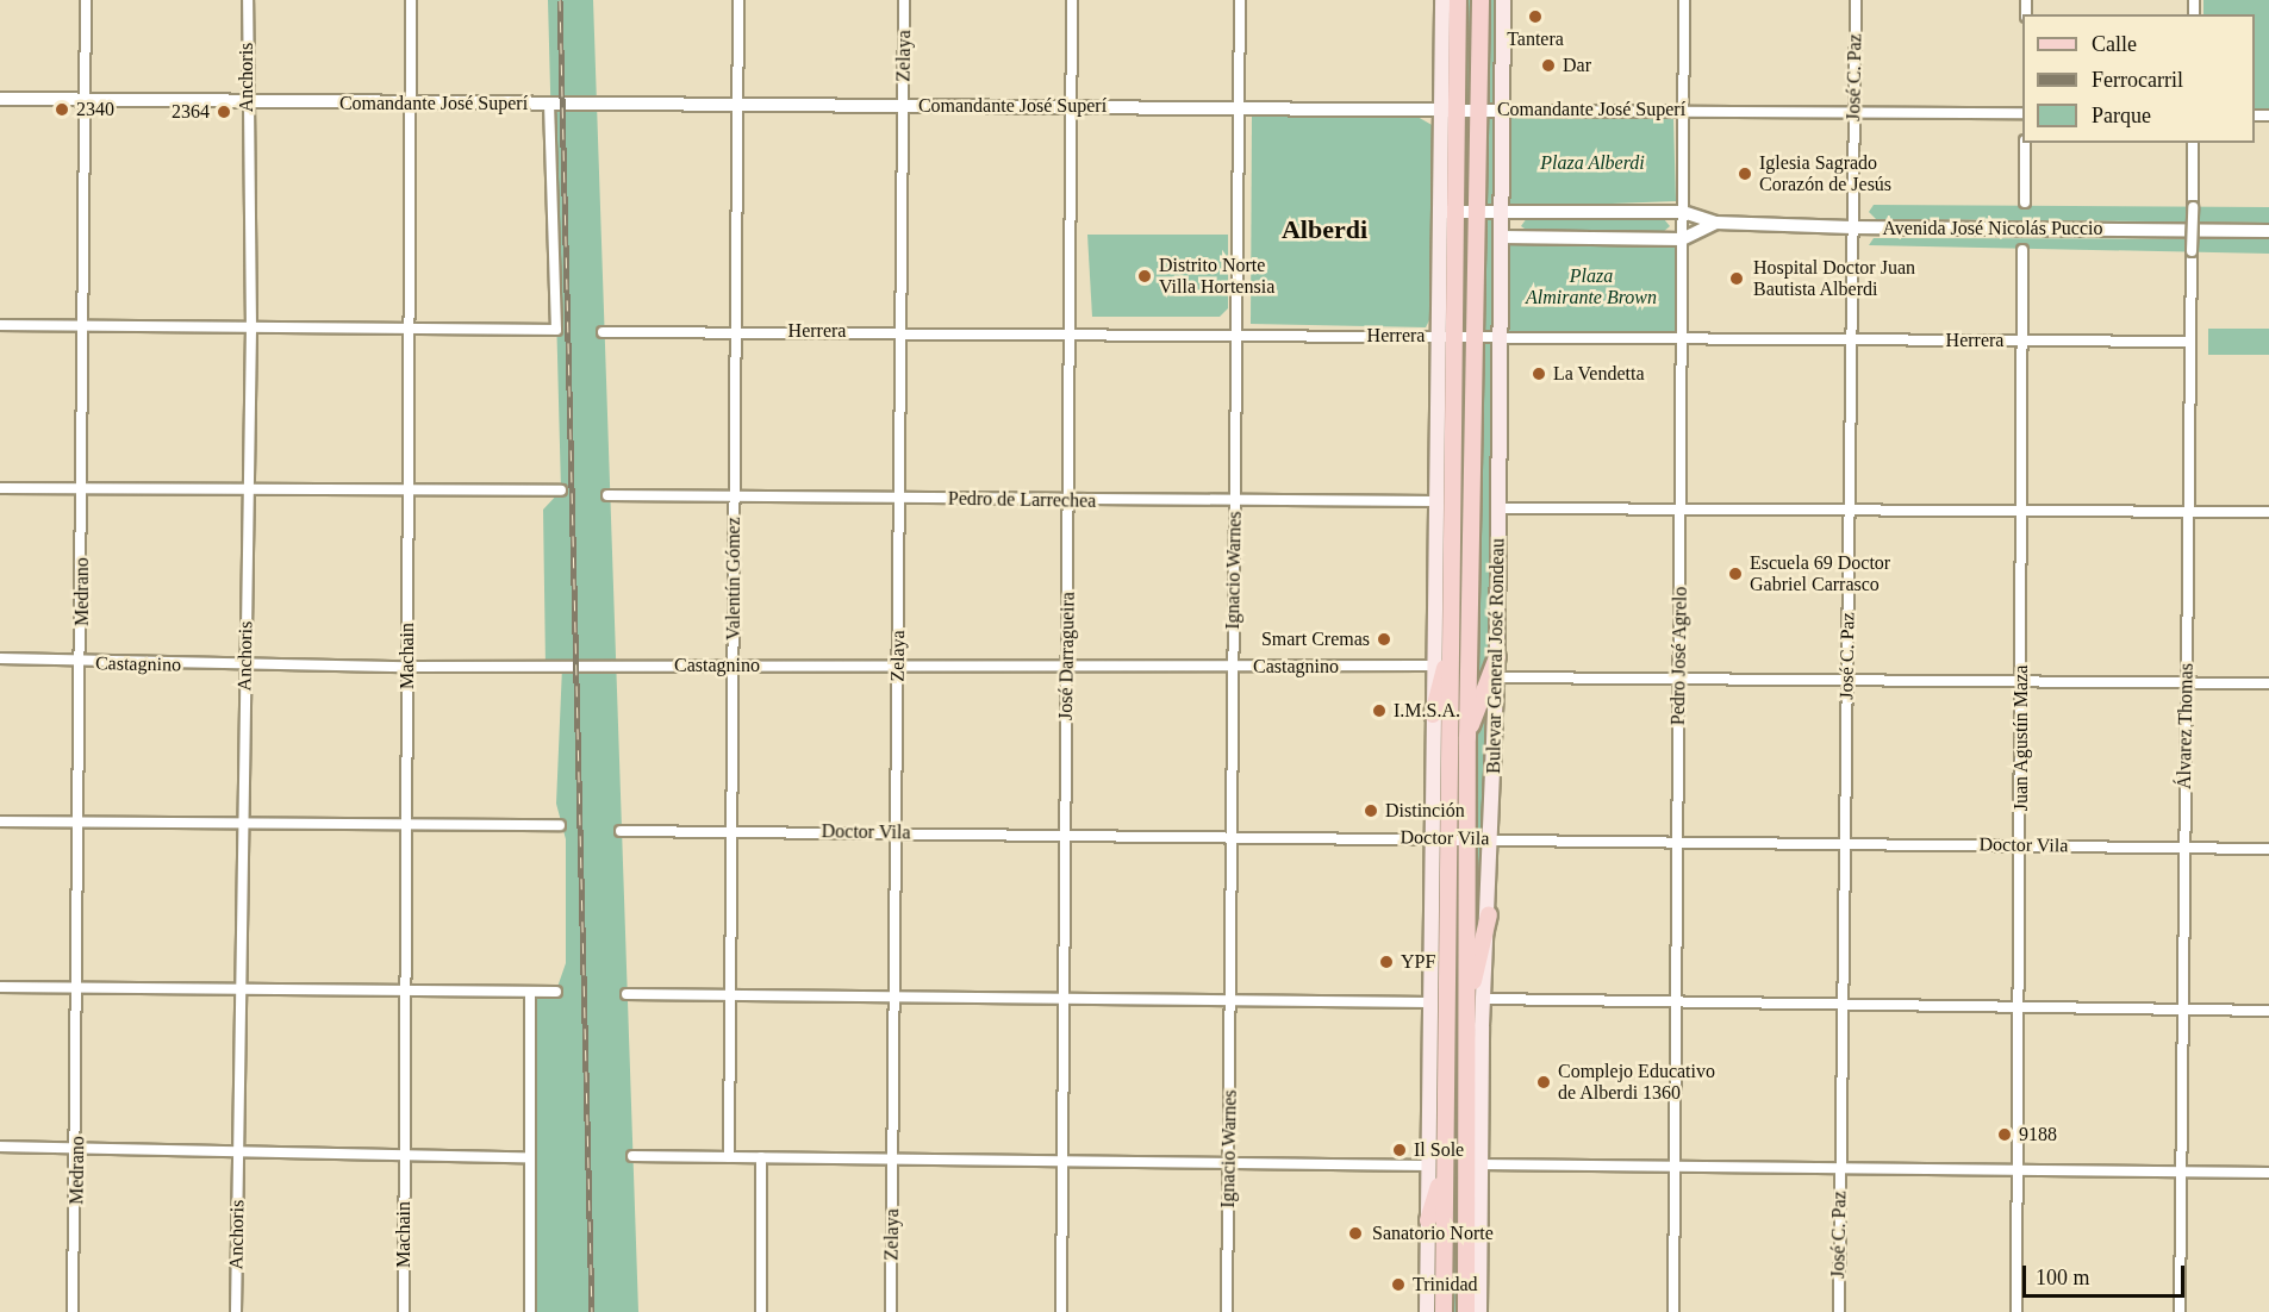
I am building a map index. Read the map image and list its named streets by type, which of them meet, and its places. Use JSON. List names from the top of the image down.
{
  "streets": {
    "main road": ["Bulevar General José Rondeau"],
    "street": [
      "Zelaya",
      "Anchoris",
      "José C. Paz",
      "Comandante José Superí",
      "Avenida José Nicolás Puccio",
      "Herrera",
      "Pedro de Larrechea",
      "Ignacio Warnes",
      "Valentín Gómez",
      "Medrano",
      "Machain",
      "José Darragueira",
      "Pedro José Agrelo",
      "Castagnino",
      "Álvarez Thomas",
      "Juan Agustín Maza",
      "Doctor Vila"
    ]
  },
  "crossings": [
    ["Zelaya", "Comandante José Superí"],
    ["Zelaya", "Herrera"],
    ["Zelaya", "Pedro de Larrechea"],
    ["Zelaya", "Castagnino"],
    ["Zelaya", "Doctor Vila"],
    ["Anchoris", "Comandante José Superí"],
    ["Anchoris", "Castagnino"],
    ["José C. Paz", "Comandante José Superí"],
    ["José C. Paz", "Avenida José Nicolás Puccio"],
    ["José C. Paz", "Herrera"],
    ["José C. Paz", "Doctor Vila"],
    ["Comandante José Superí", "Ignacio Warnes"],
    ["Comandante José Superí", "Valentín Gómez"],
    ["Comandante José Superí", "Medrano"],
    ["Comandante José Superí", "Machain"],
    ["Comandante José Superí", "José Darragueira"],
    ["Comandante José Superí", "Bulevar General José Rondeau"],
    ["Comandante José Superí", "Pedro José Agrelo"],
    ["Avenida José Nicolás Puccio", "Bulevar General José Rondeau"],
    ["Avenida José Nicolás Puccio", "Pedro José Agrelo"],
    ["Herrera", "Ignacio Warnes"],
    ["Herrera", "Valentín Gómez"],
    ["Herrera", "José Darragueira"],
    ["Herrera", "Bulevar General José Rondeau"],
    ["Herrera", "Pedro José Agrelo"],
    ["Herrera", "Álvarez Thomas"],
    ["Herrera", "Juan Agustín Maza"],
    ["Pedro de Larrechea", "Ignacio Warnes"],
    ["Pedro de Larrechea", "Valentín Gómez"],
    ["Pedro de Larrechea", "José Darragueira"],
    ["Ignacio Warnes", "Castagnino"],
    ["Ignacio Warnes", "Doctor Vila"],
    ["Valentín Gómez", "Castagnino"],
    ["Valentín Gómez", "Doctor Vila"],
    ["Medrano", "Castagnino"],
    ["Machain", "Castagnino"],
    ["José Darragueira", "Castagnino"],
    ["José Darragueira", "Doctor Vila"],
    ["Bulevar General José Rondeau", "Doctor Vila"],
    ["Pedro José Agrelo", "Doctor Vila"],
    ["Álvarez Thomas", "Doctor Vila"],
    ["Juan Agustín Maza", "Doctor Vila"]
  ],
  "districts": ["Alberdi"],
  "parks": ["Plaza Alberdi", "Plaza Almirante Brown"],
  "places": [
    "Tantera",
    "Dar",
    "2340",
    "2364",
    "Iglesia Sagrado Corazón de Jesús",
    "Distrito Norte Villa Hortensia",
    "Hospital Doctor Juan Bautista Alberdi",
    "La Vendetta",
    "Escuela 69 Doctor Gabriel Carrasco",
    "Smart Cremas",
    "I.M.S.A.",
    "Distinción",
    "YPF",
    "Complejo Educativo de Alberdi 1360",
    "9188",
    "Il Sole",
    "Sanatorio Norte",
    "Trinidad"
  ],
  "legend": ["Calle", "Ferrocarril", "Parque"],
  "scale_bar": "100 m"
}
